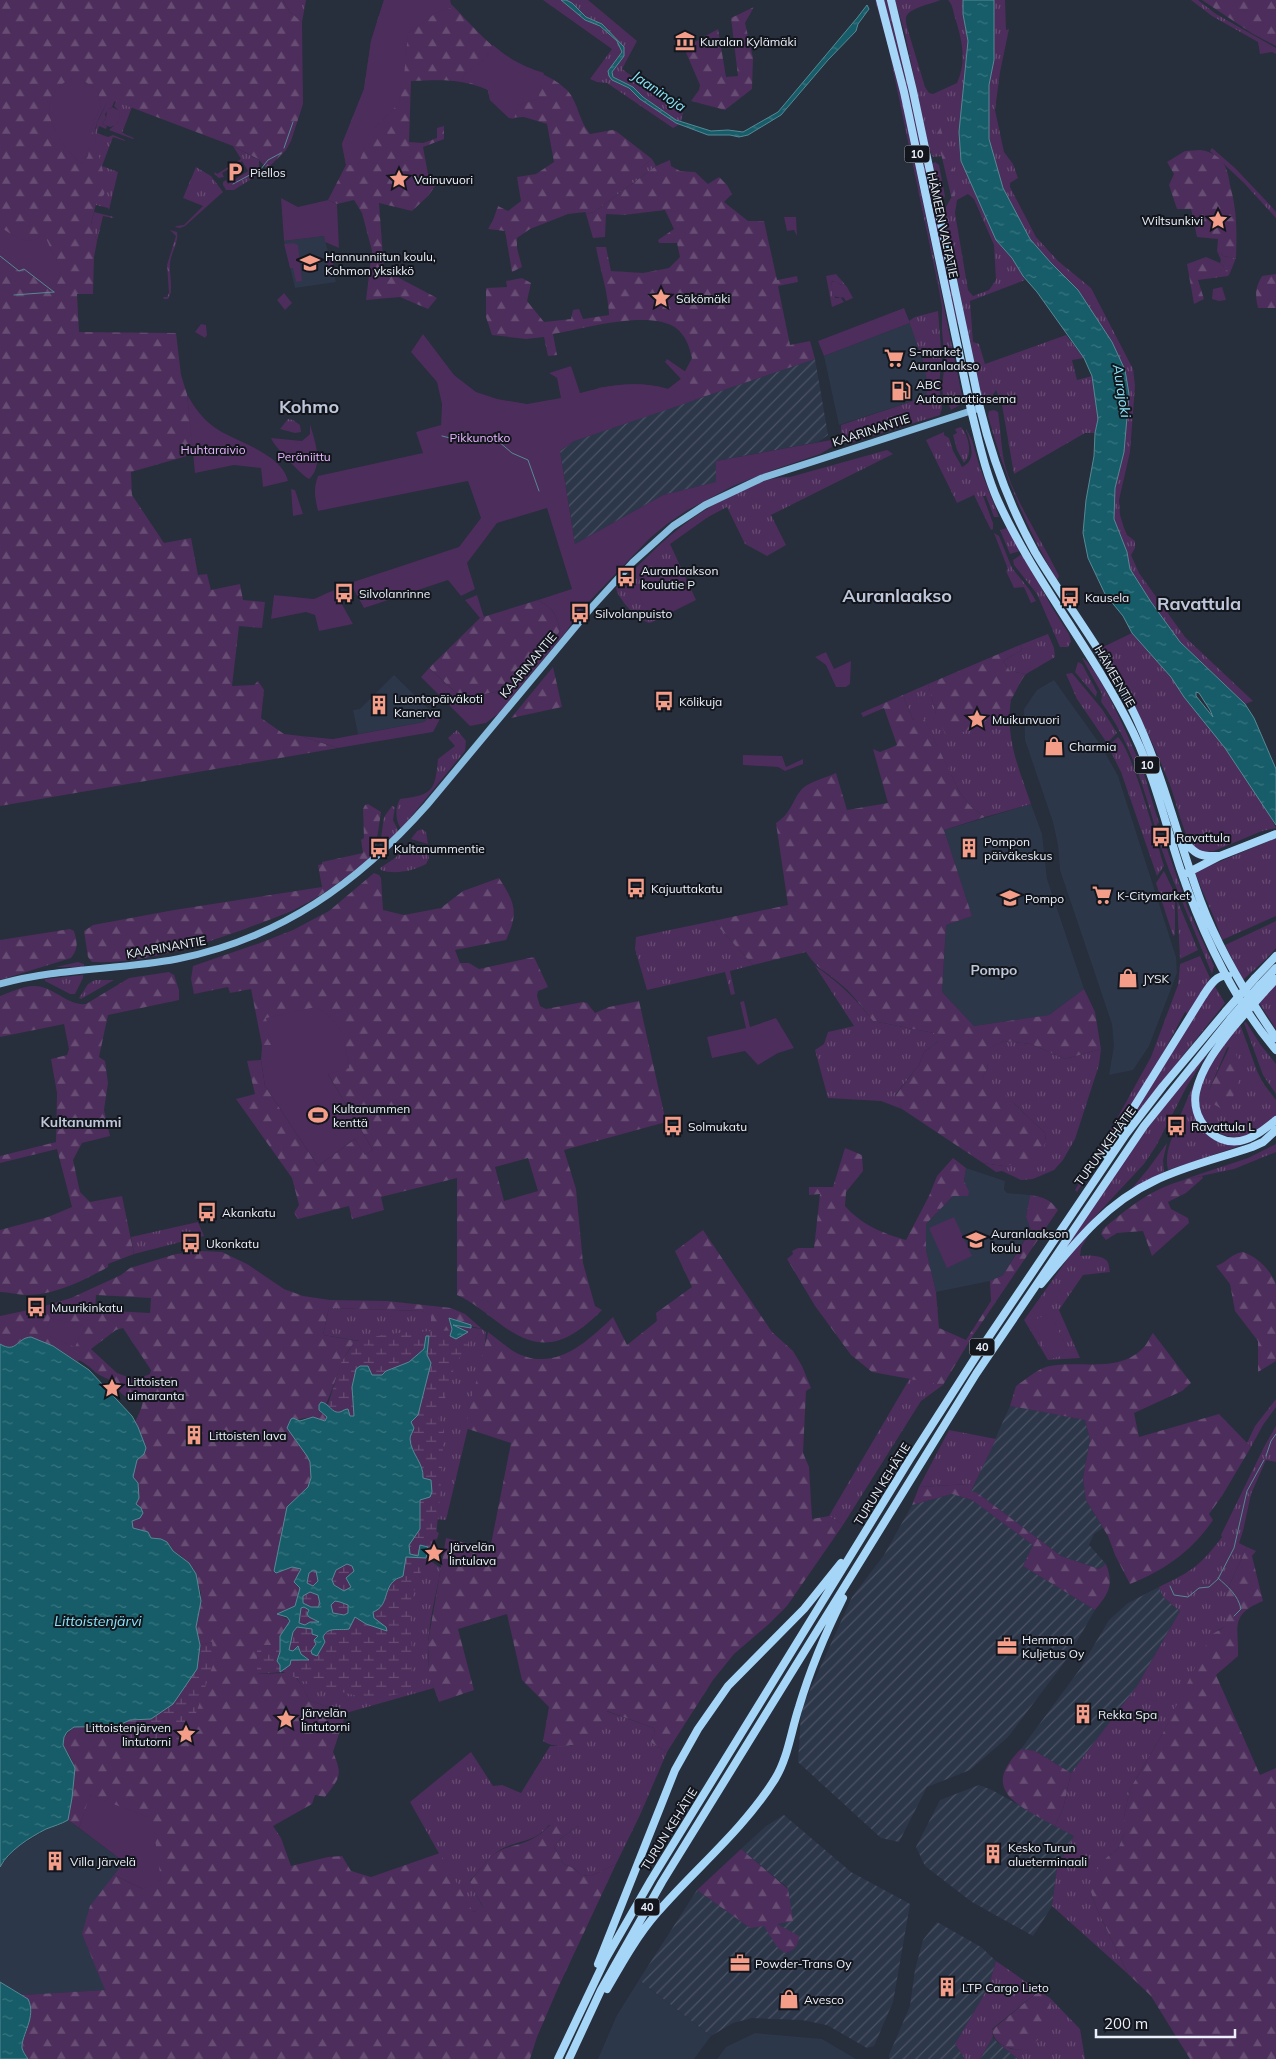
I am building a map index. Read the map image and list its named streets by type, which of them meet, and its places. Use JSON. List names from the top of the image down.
{
  "streets": {
    "highway": [
      "10",
      "HÄMEEN VALTATIE",
      "HÄMEENTIE",
      "TURUN KEHÄTIE",
      "40"
    ],
    "main road": ["KAARINANTIE"]
  },
  "crossings": [
    ["HÄMEEN VALTATIE", "HÄMEENTIE"],
    ["KAARINANTIE", "HÄMEENTIE"]
  ],
  "districts": [
    "Kohmo",
    "Auranlaakso",
    "Ravattula",
    "Pompo",
    "Kultanummi"
  ],
  "water": ["Jaaninoja", "Aurajoki", "Littoistenjärvi"],
  "parks": ["Pikkunotko", "Huhtaraivio", "Peräniittu"],
  "places": {
    "museum": ["Kuralan Kylämäki"],
    "parking": ["Piellos"],
    "place": [
      "Vainuvuori",
      "Wiltsunkivi",
      "Säkömäki",
      "Muikunvuori",
      "Littoisten uimaranta",
      "Järvelän lintulava",
      "Järvelän lintutorni",
      "Littoistenjärven lintutorni"
    ],
    "school or university": ["Hannunniitun koulu, Kohmon yksikkö", "Pompo", "Auranlaakson koulu"],
    "supermarket": ["S-market Auranlaakso", "K-Citymarket"],
    "fuel station": ["ABC Automaattiasema"],
    "bus stop": [
      "Auranlaakson koulutie P",
      "Silvolanrinne",
      "Kausela",
      "Silvolanpuisto",
      "Kölikuja",
      "Ravattula",
      "Kultanummentie",
      "Kajuuttakatu",
      "Solmukatu",
      "Ravattula L",
      "Akankatu",
      "Ukonkatu",
      "Muurikinkatu"
    ],
    "building": [
      "Luontopäiväkoti Kanerva",
      "Pompon päiväkeskus",
      "Littoisten lava",
      "Rekka Spa",
      "Kesko Turun alueterminaali",
      "Villa Järvelä",
      "LTP Cargo Lieto"
    ],
    "shop": ["Charmia", "JYSK", "Avesco"],
    "sports": ["Kultanummen kenttä"],
    "office": ["Hemmon Kuljetus Oy", "Powder-Trans Oy"]
  },
  "scale_bar": "200 m"
}
